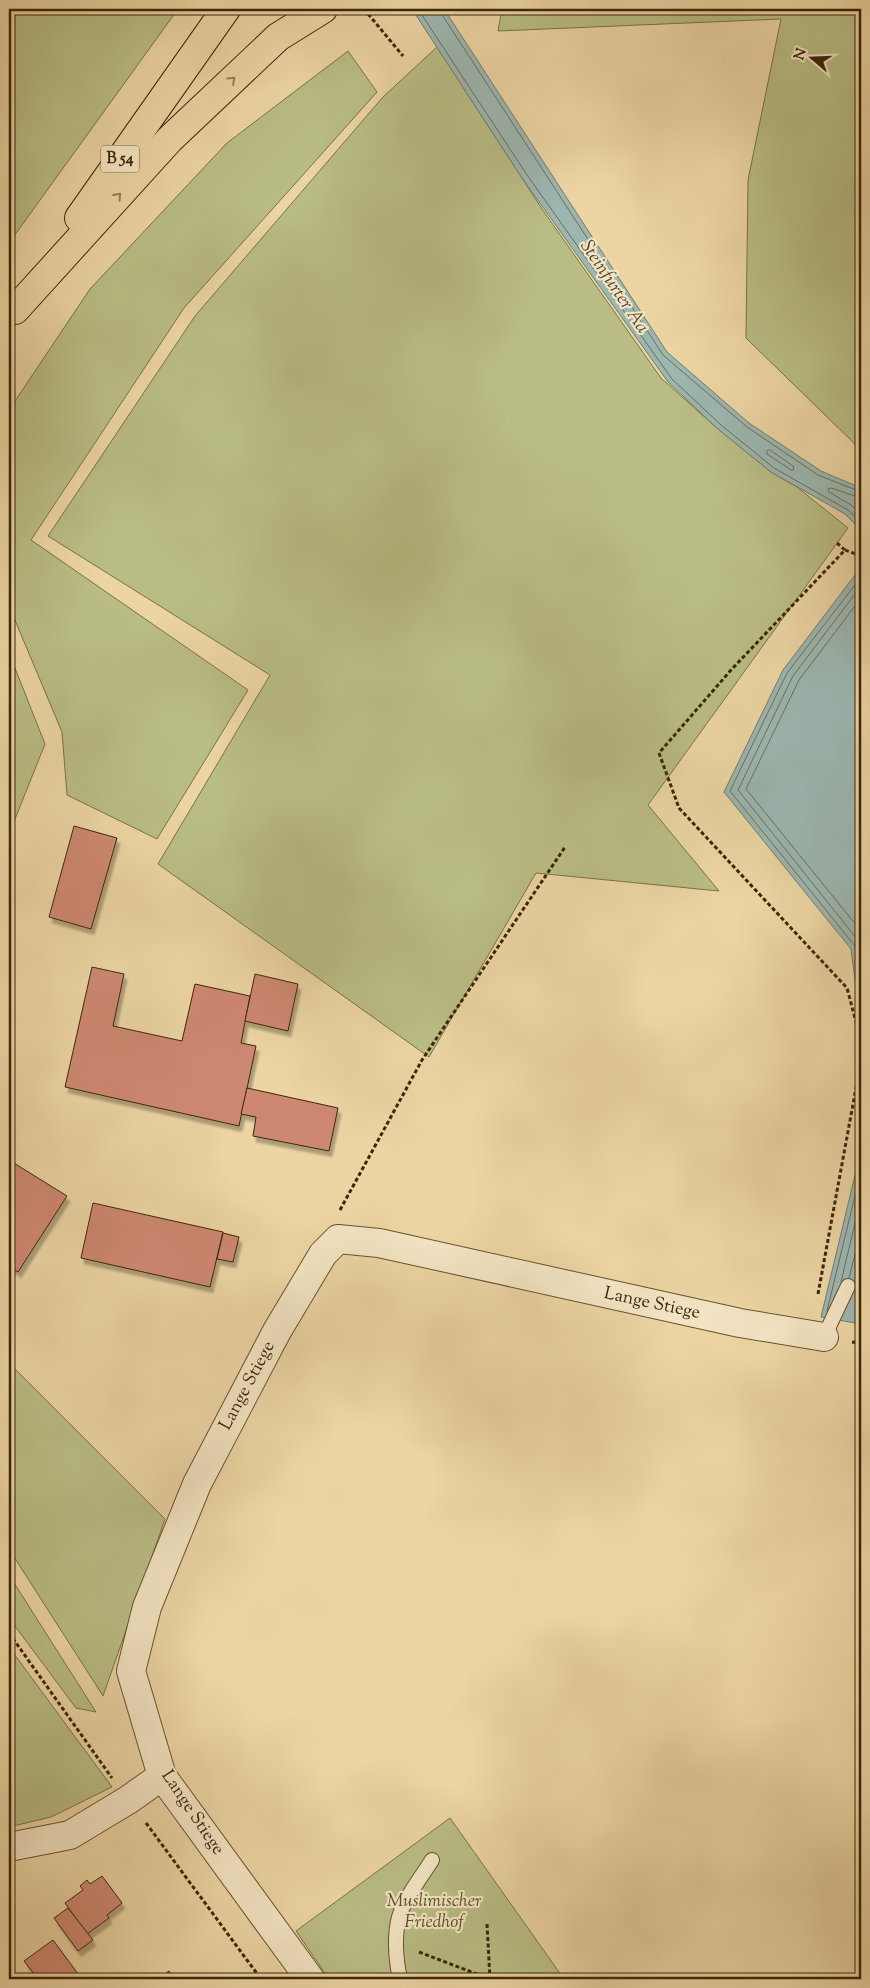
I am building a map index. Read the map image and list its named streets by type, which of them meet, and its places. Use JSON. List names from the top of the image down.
{
  "streets": {
    "highway": ["B 54"],
    "street": ["Lange Stiege"]
  },
  "water": ["Steinfurter Aa"],
  "parks": ["Muslimischer Friedhof"],
  "north": "left"
}
